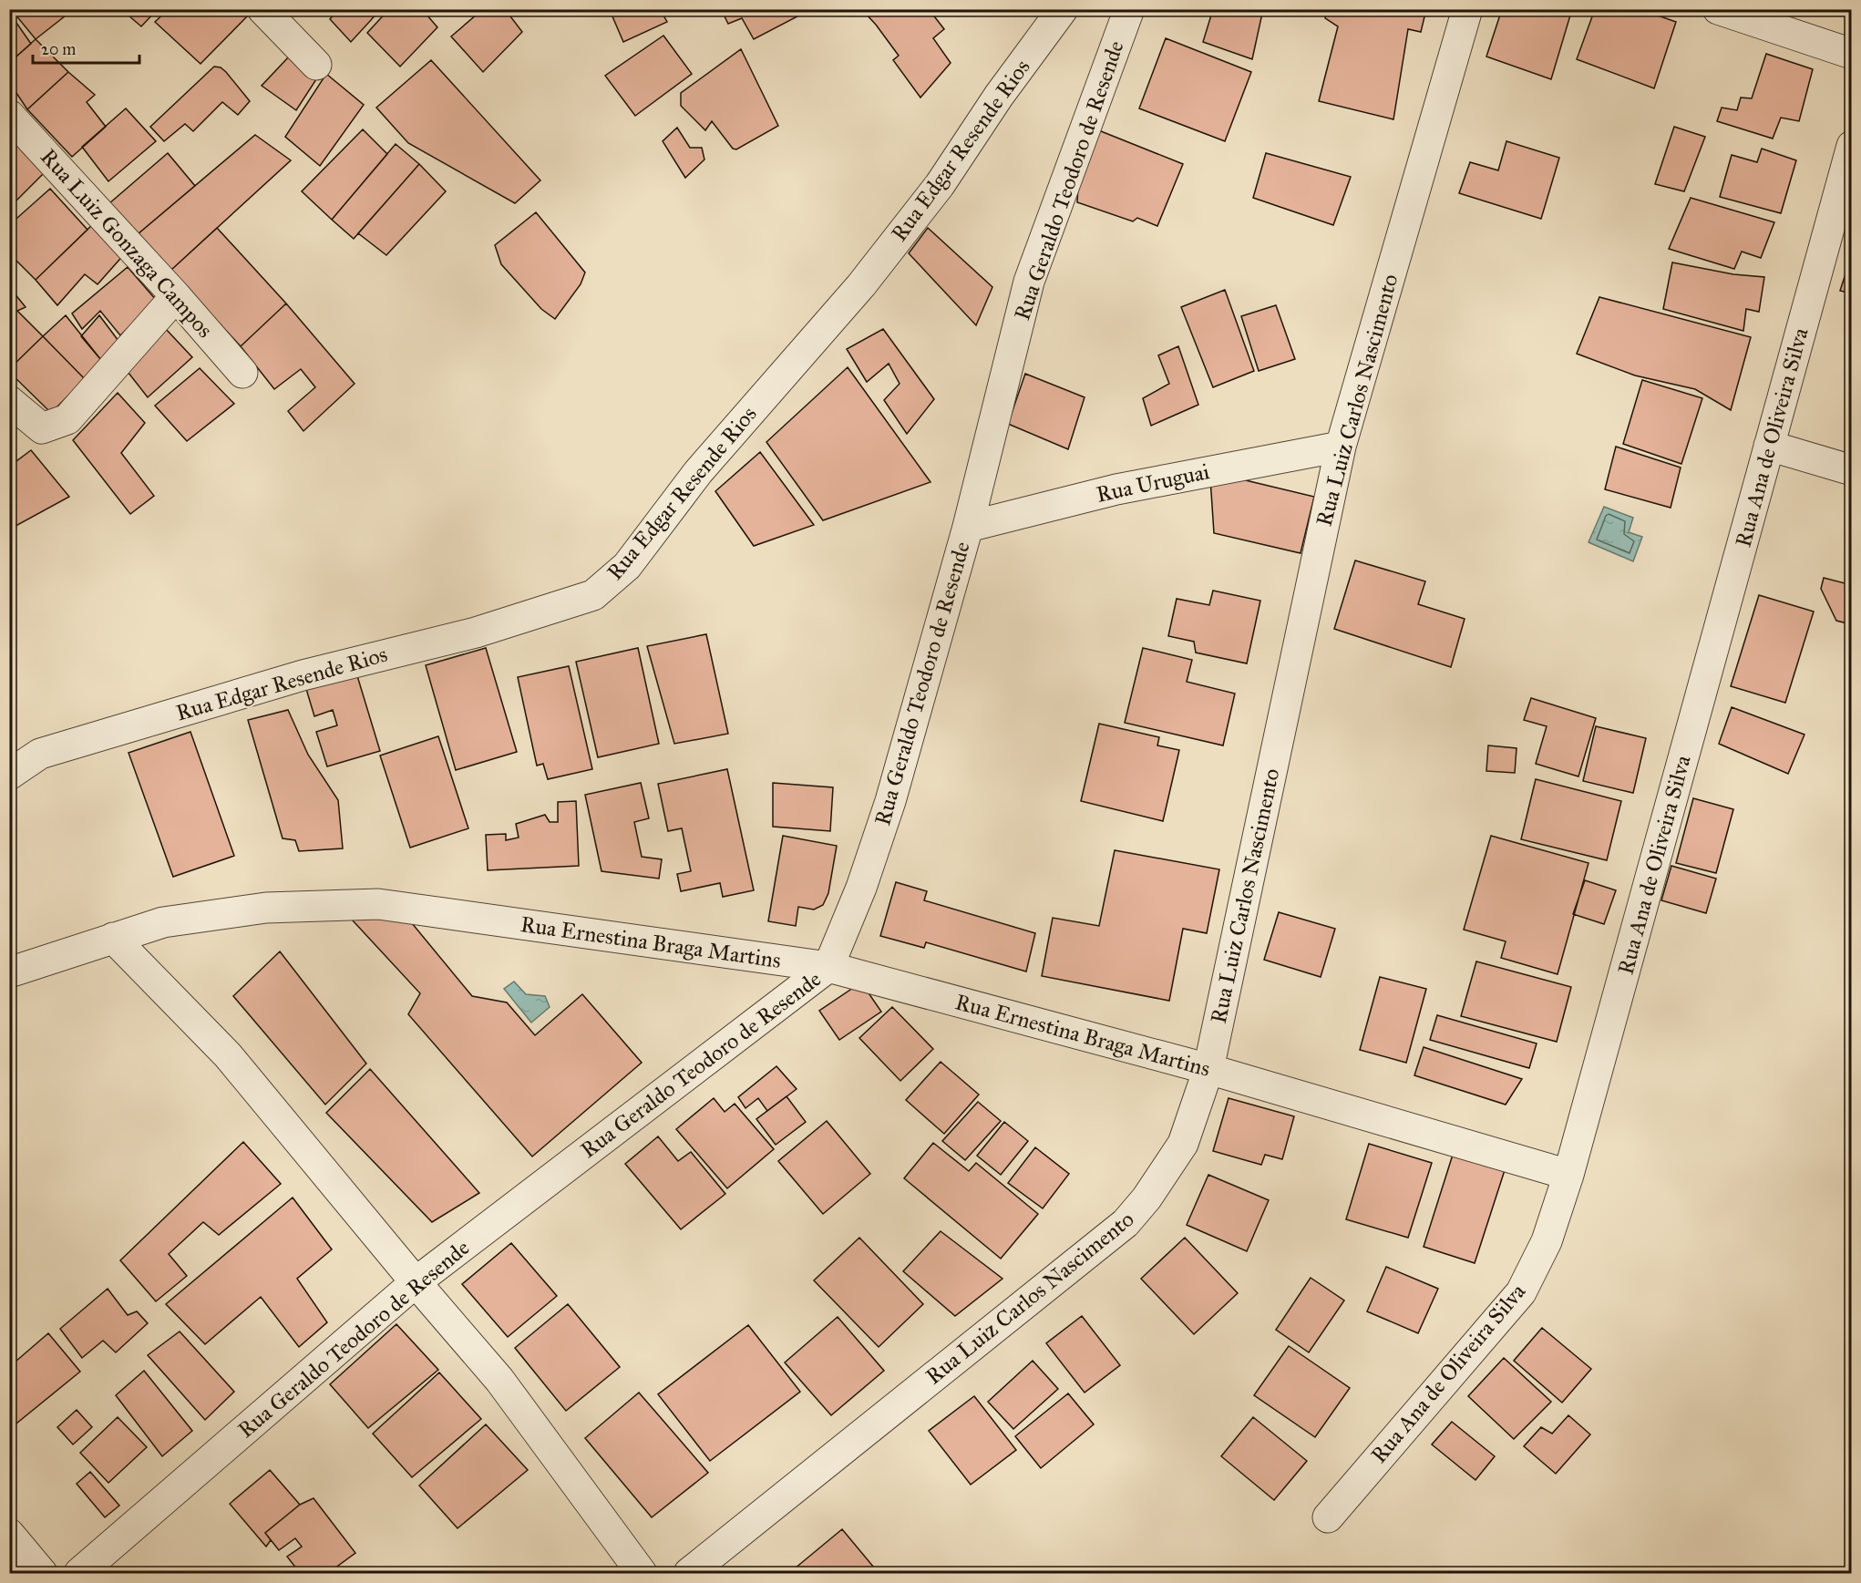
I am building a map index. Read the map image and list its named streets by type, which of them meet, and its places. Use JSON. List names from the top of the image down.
{
  "streets": {
    "street": [
      "Rua Edgar Resende Rios",
      "Rua Geraldo Teodoro de Resende",
      "Rua Luiz Gonzaga Campos",
      "Rua Luiz Carlos Nascimento",
      "Rua Ana de Oliveira Silva",
      "Rua Uruguai",
      "Rua Ernestina Braga Martins"
    ]
  },
  "crossings": [
    ["Rua Geraldo Teodoro de Resende", "Rua Uruguai"],
    ["Rua Geraldo Teodoro de Resende", "Rua Ernestina Braga Martins"],
    ["Rua Luiz Carlos Nascimento", "Rua Uruguai"],
    ["Rua Luiz Carlos Nascimento", "Rua Ernestina Braga Martins"],
    ["Rua Ana de Oliveira Silva", "Rua Ernestina Braga Martins"]
  ],
  "scale_bar": "20 m"
}
